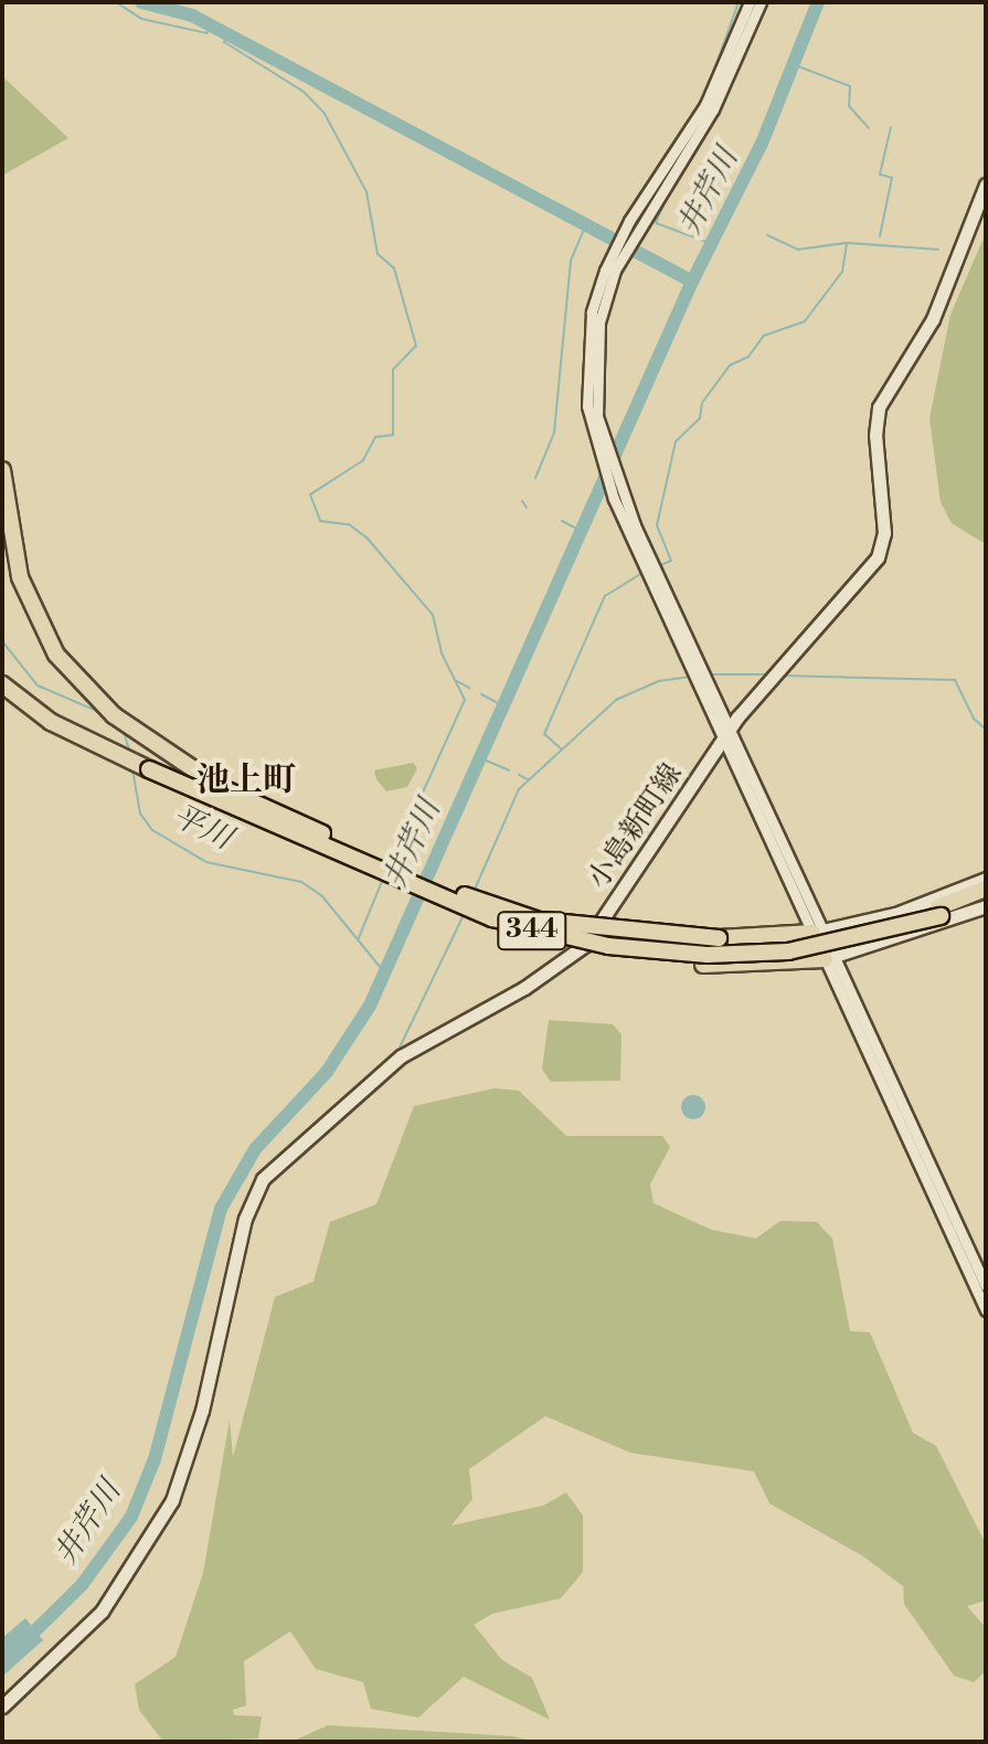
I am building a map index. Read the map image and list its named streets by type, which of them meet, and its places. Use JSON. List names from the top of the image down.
{
  "streets": {
    "highway": ["344"],
    "main road": ["小島新町線"]
  },
  "districts": ["池上町"],
  "water": ["井芹川", "平川"]
}
